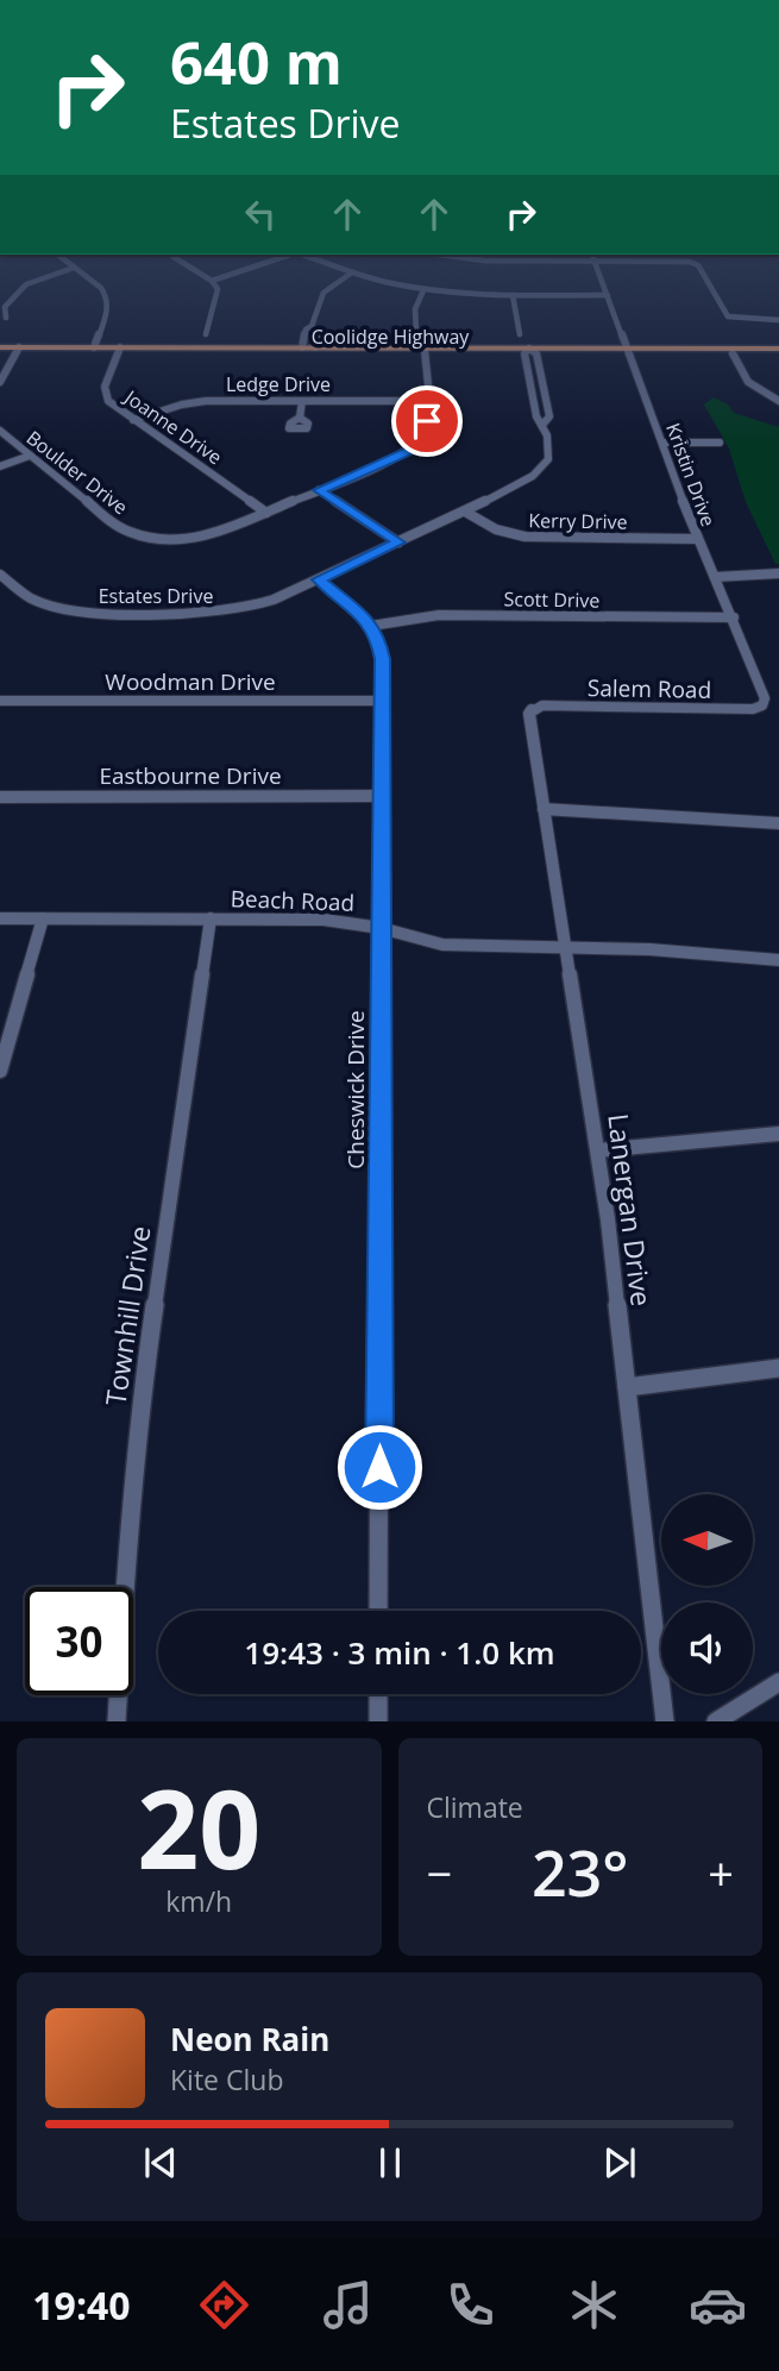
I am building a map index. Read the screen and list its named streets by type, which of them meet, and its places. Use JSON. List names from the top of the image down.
{
  "streets": {
    "main road": ["Coolidge Highway"],
    "street": [
      "Ledge Drive",
      "Joanne Drive",
      "Boulder Drive",
      "Kristin Drive",
      "Kerry Drive",
      "Estates Drive",
      "Scott Drive",
      "Woodman Drive",
      "Salem Road",
      "Eastbourne Drive",
      "Beach Road",
      "Cheswick Drive",
      "Lanergan Drive",
      "Townhill Drive"
    ]
  },
  "crossings": [
    ["Coolidge Highway", "Joanne Drive"],
    ["Coolidge Highway", "Boulder Drive"],
    ["Coolidge Highway", "Kristin Drive"],
    ["Coolidge Highway", "Estates Drive"],
    ["Ledge Drive", "Joanne Drive"],
    ["Ledge Drive", "Boulder Drive"],
    ["Joanne Drive", "Boulder Drive"],
    ["Kristin Drive", "Kerry Drive"],
    ["Kristin Drive", "Scott Drive"],
    ["Kristin Drive", "Salem Road"],
    ["Kerry Drive", "Estates Drive"],
    ["Scott Drive", "Cheswick Drive"],
    ["Woodman Drive", "Cheswick Drive"],
    ["Salem Road", "Lanergan Drive"],
    ["Eastbourne Drive", "Cheswick Drive"],
    ["Beach Road", "Cheswick Drive"],
    ["Beach Road", "Lanergan Drive"],
    ["Beach Road", "Townhill Drive"]
  ],
  "north": "left",
  "page": {
    "turn": ["640 m", "Estates Drive"],
    "limit": "30",
    "trip": "19:43 · 3 min · 1.0 km",
    "tile": [
      ["20", "km/h"],
      "Climate"
    ],
    "heat": ["−", "23°", "+"],
    "song": ["Neon Rain", "Kite Club"],
    "tabs": "19:40"
  }
}
